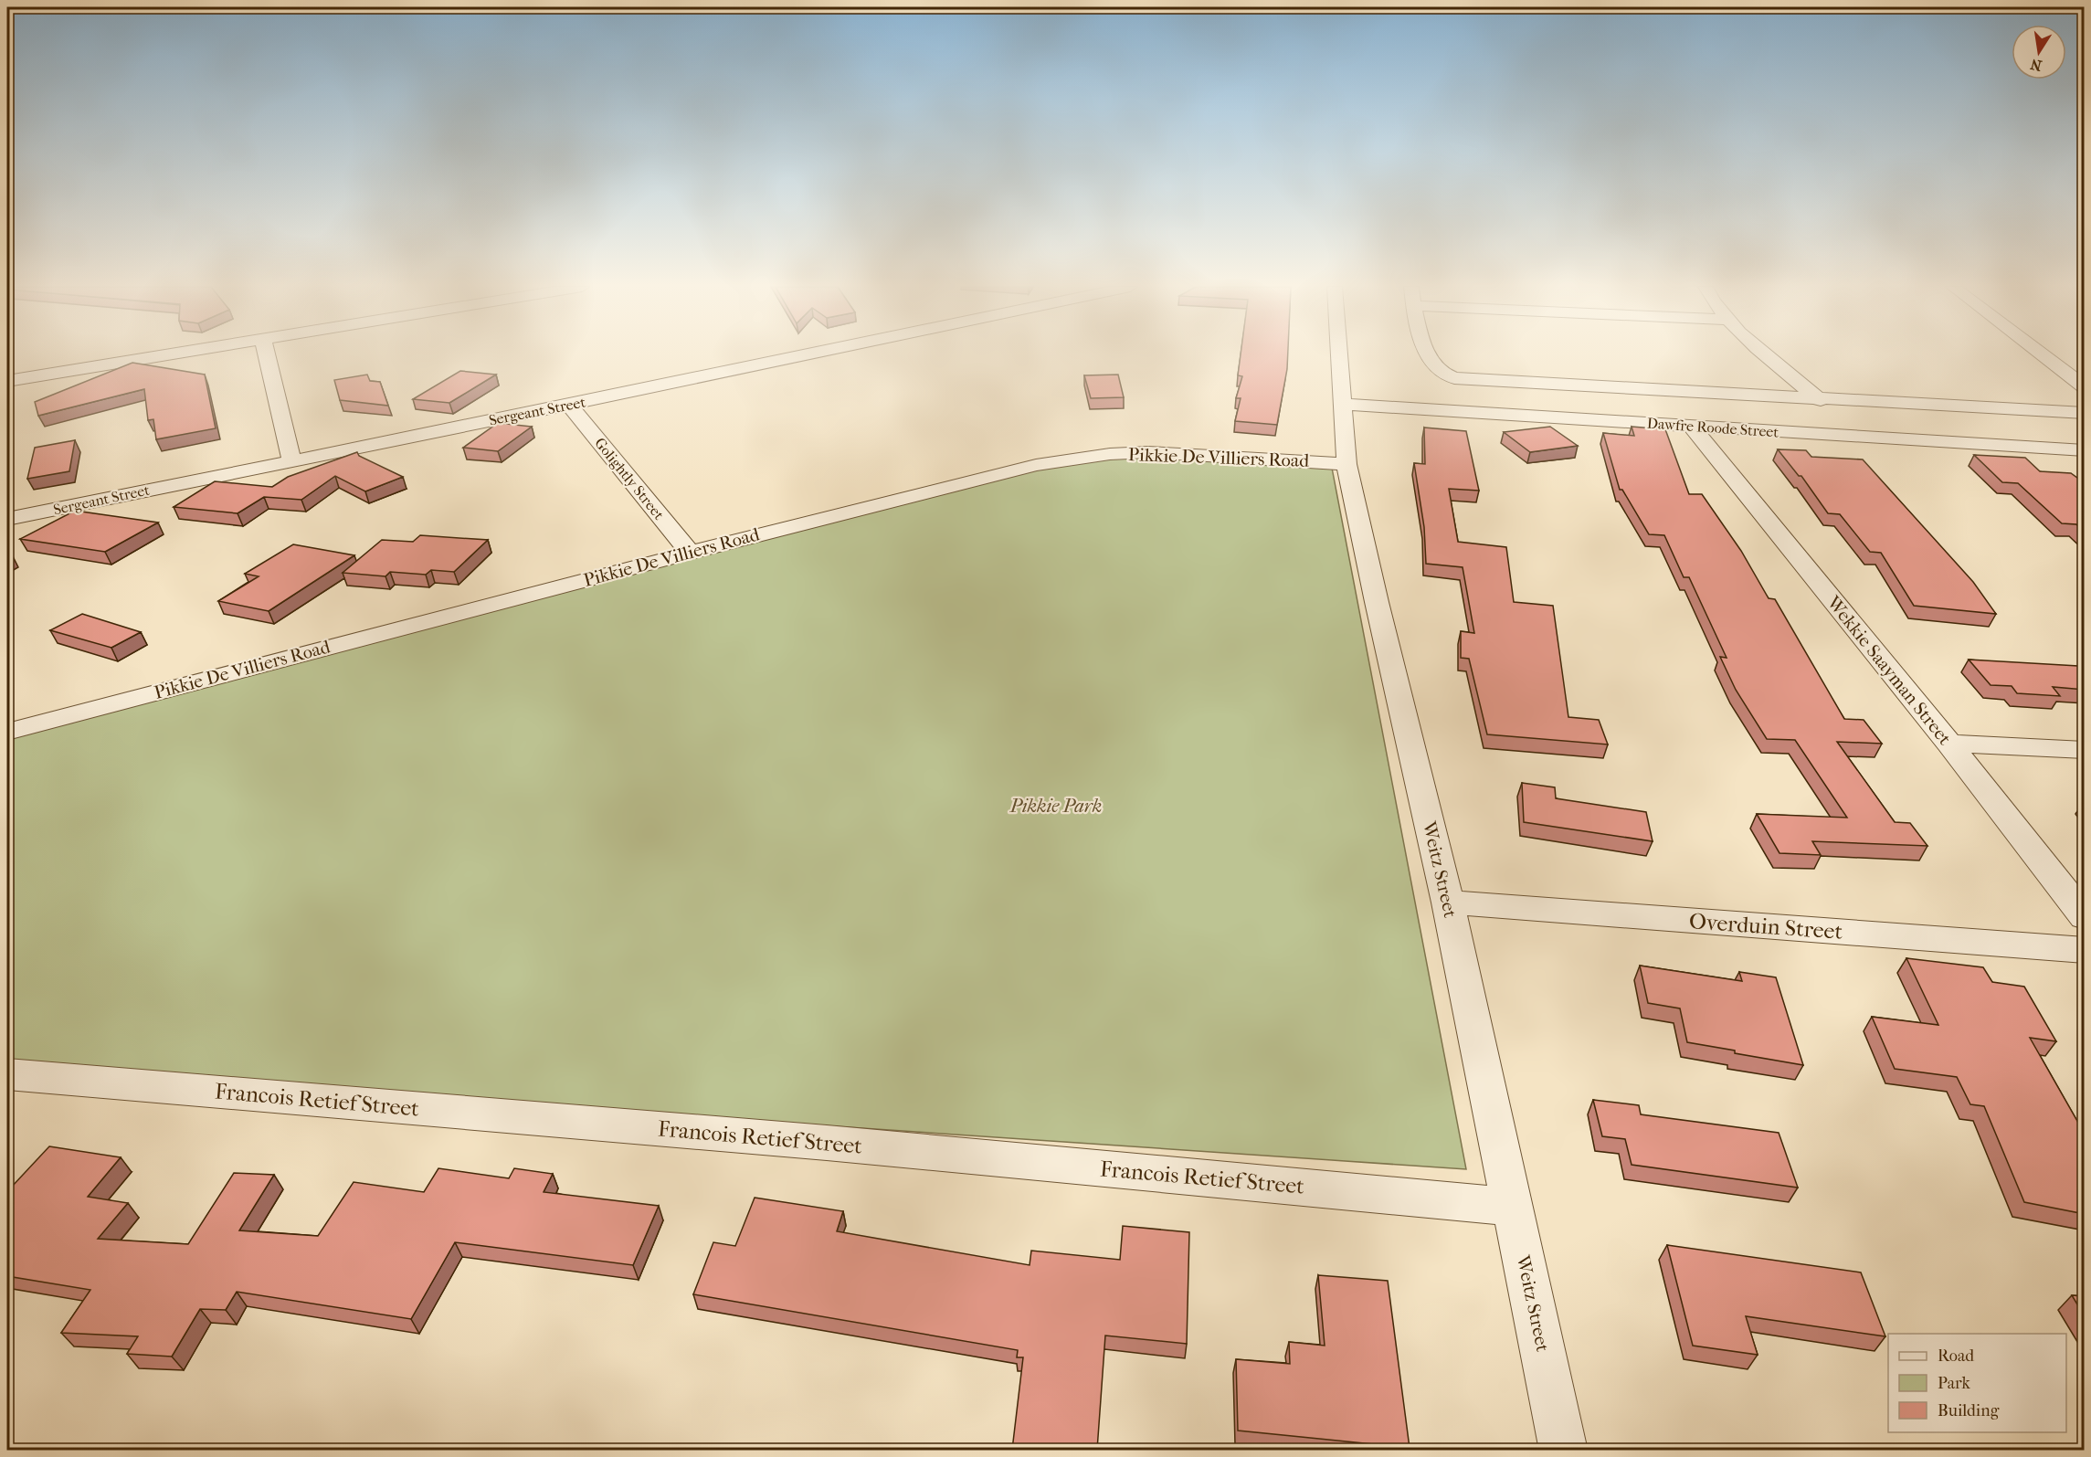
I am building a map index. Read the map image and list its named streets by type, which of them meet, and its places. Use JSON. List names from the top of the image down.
{
  "streets": {
    "street": [
      "Sergeant Street",
      "Dawfre Roode Street",
      "Pikkie De Villiers Road",
      "Golightly Street",
      "Wekkie Saayman Street",
      "Weitz Street",
      "Overduin Street",
      "Francois Retief Street"
    ]
  },
  "crossings": [
    ["Sergeant Street", "Golightly Street"],
    ["Dawfre Roode Street", "Wekkie Saayman Street"],
    ["Dawfre Roode Street", "Weitz Street"],
    ["Pikkie De Villiers Road", "Golightly Street"],
    ["Pikkie De Villiers Road", "Weitz Street"],
    ["Weitz Street", "Overduin Street"],
    ["Weitz Street", "Francois Retief Street"]
  ],
  "parks": ["Pikkie Park"],
  "legend": ["Road", "Park", "Building"],
  "north": "bottom"
}
